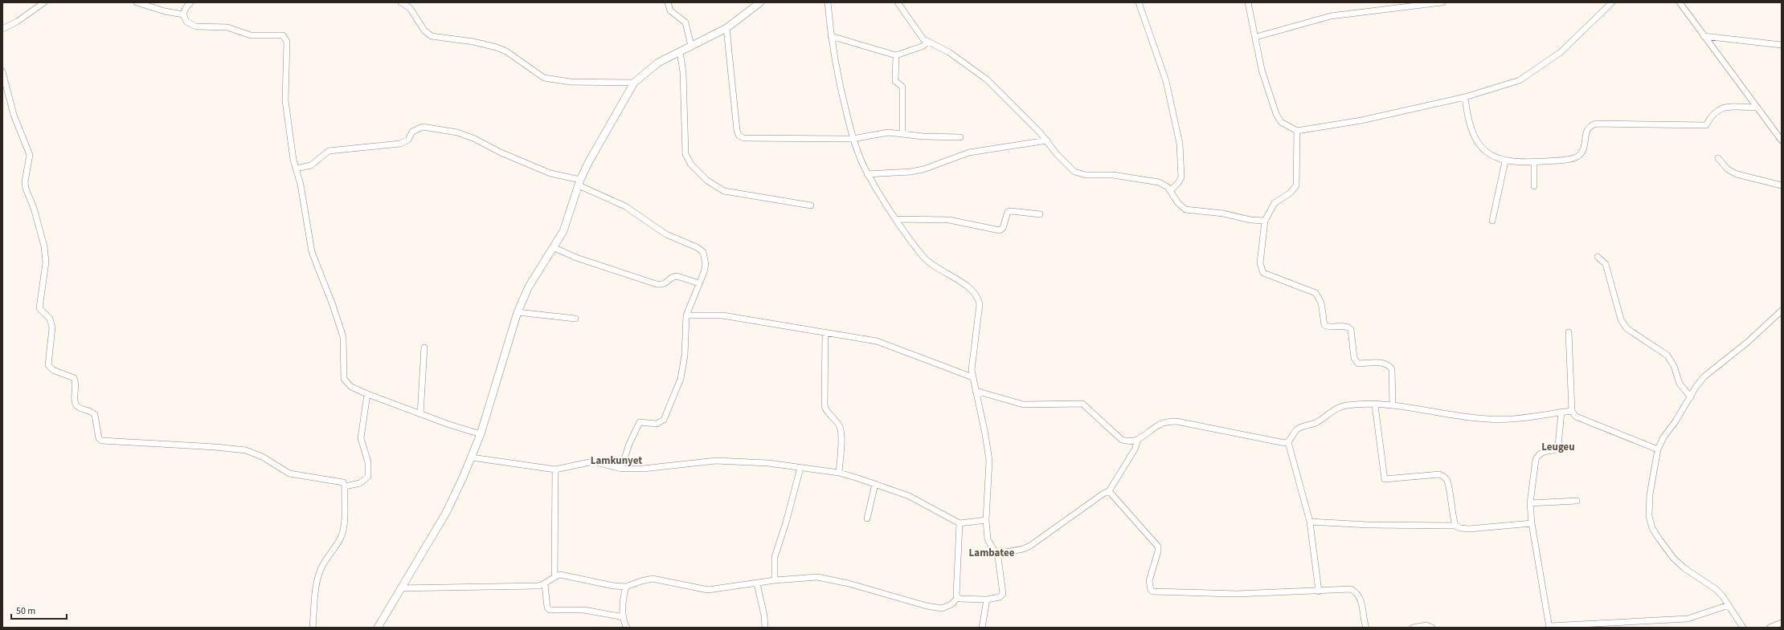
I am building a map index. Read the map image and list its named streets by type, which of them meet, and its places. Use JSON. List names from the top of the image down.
{
  "districts": ["Leugeu", "Lamkunyet", "Lambatee"],
  "scale_bar": "50 m"
}
